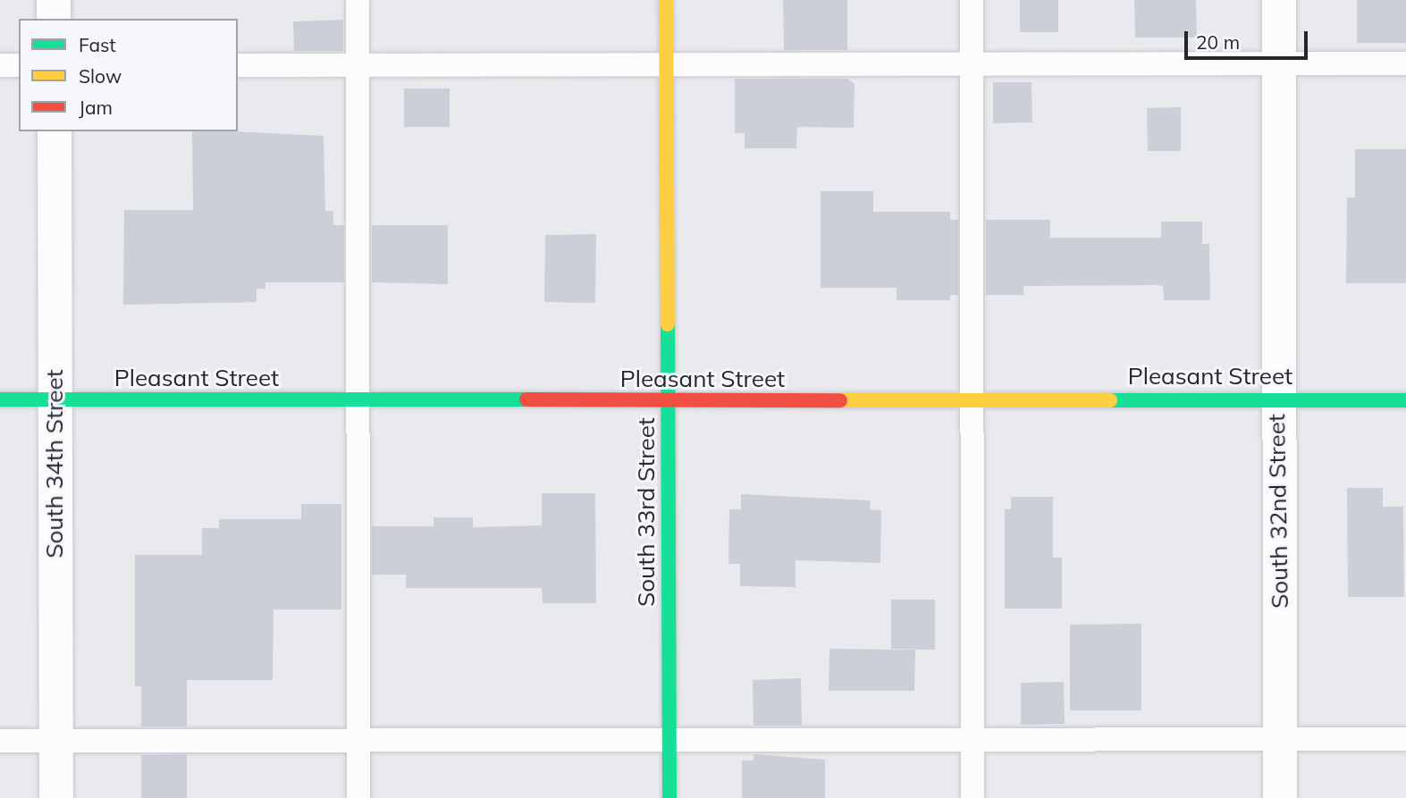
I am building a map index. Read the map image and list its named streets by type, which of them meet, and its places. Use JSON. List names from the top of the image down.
{
  "streets": {
    "street": [
      "Pleasant Street",
      "South 34th Street",
      "South 32nd Street",
      "South 33rd Street"
    ]
  },
  "crossings": [
    ["Pleasant Street", "South 34th Street"],
    ["Pleasant Street", "South 32nd Street"],
    ["Pleasant Street", "South 33rd Street"]
  ],
  "legend": ["Fast", "Slow", "Jam"],
  "scale_bar": "20 m"
}
